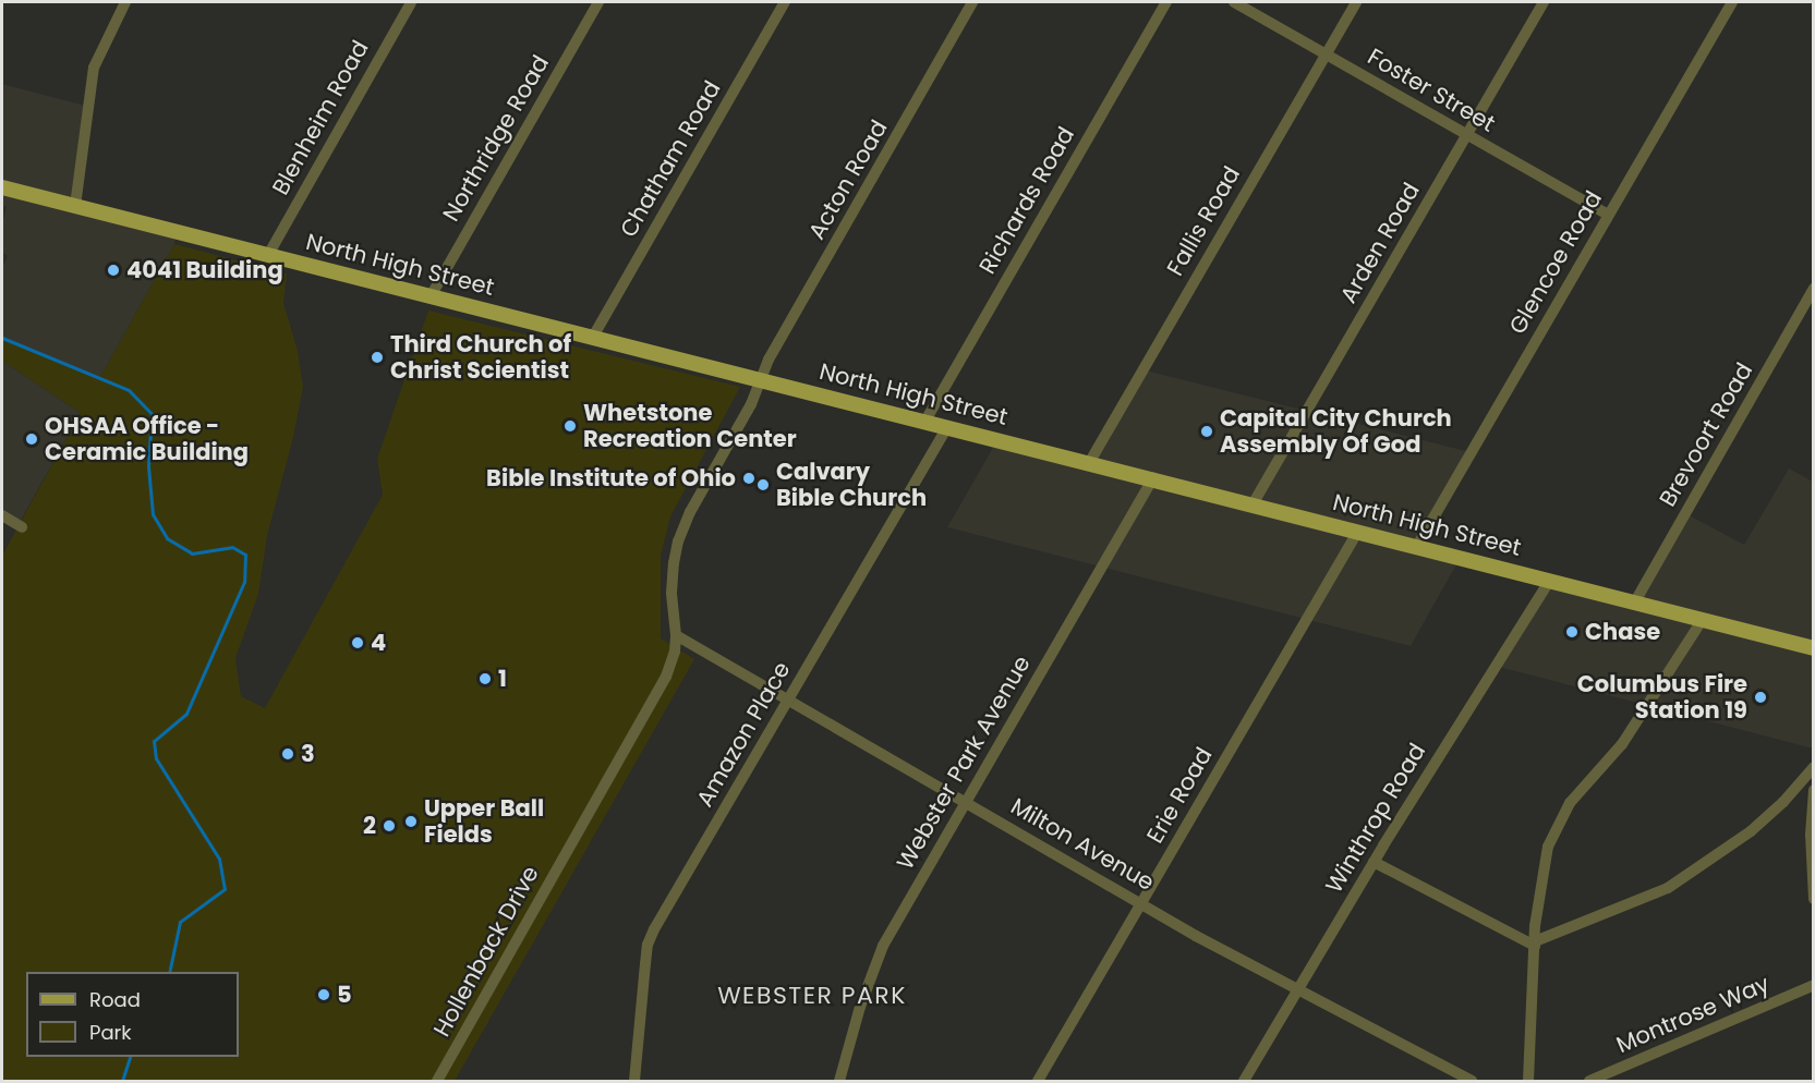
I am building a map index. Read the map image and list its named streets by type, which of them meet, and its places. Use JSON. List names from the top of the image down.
{
  "streets": {
    "main road": ["North High Street"],
    "street": [
      "Foster Street",
      "Blenheim Road",
      "Northridge Road",
      "Chatham Road",
      "Acton Road",
      "Richards Road",
      "Fallis Road",
      "Arden Road",
      "Glencoe Road",
      "Brevoort Road",
      "Amazon Place",
      "Webster Park Avenue",
      "Erie Road",
      "Winthrop Road",
      "Milton Avenue",
      "Hollenback Drive",
      "Montrose Way"
    ]
  },
  "crossings": [
    ["Foster Street", "Fallis Road"],
    ["Foster Street", "Arden Road"],
    ["Foster Street", "Glencoe Road"],
    ["Blenheim Road", "North High Street"],
    ["Northridge Road", "North High Street"],
    ["Chatham Road", "North High Street"],
    ["Acton Road", "North High Street"],
    ["Acton Road", "Hollenback Drive"],
    ["Richards Road", "North High Street"],
    ["Fallis Road", "North High Street"],
    ["Arden Road", "North High Street"],
    ["Glencoe Road", "North High Street"],
    ["North High Street", "Brevoort Road"],
    ["North High Street", "Amazon Place"],
    ["North High Street", "Webster Park Avenue"],
    ["North High Street", "Erie Road"],
    ["North High Street", "Winthrop Road"],
    ["North High Street", "Hollenback Drive"],
    ["Amazon Place", "Milton Avenue"],
    ["Webster Park Avenue", "Milton Avenue"],
    ["Erie Road", "Milton Avenue"],
    ["Winthrop Road", "Milton Avenue"],
    ["Milton Avenue", "Hollenback Drive"]
  ],
  "districts": ["WEBSTER PARK"],
  "places": [
    "4041 Building",
    "Third Church of Christ Scientist",
    "Whetstone Recreation Center",
    "Capital City Church Assembly Of God",
    "OHSAA Office - Ceramic Building",
    "Bible Institute of Ohio",
    "Calvary Bible Church",
    "Chase",
    "4",
    "1",
    "Columbus Fire Station 19",
    "3",
    "Upper Ball Fields",
    "2",
    "5"
  ],
  "legend": ["Road", "Park"]
}
